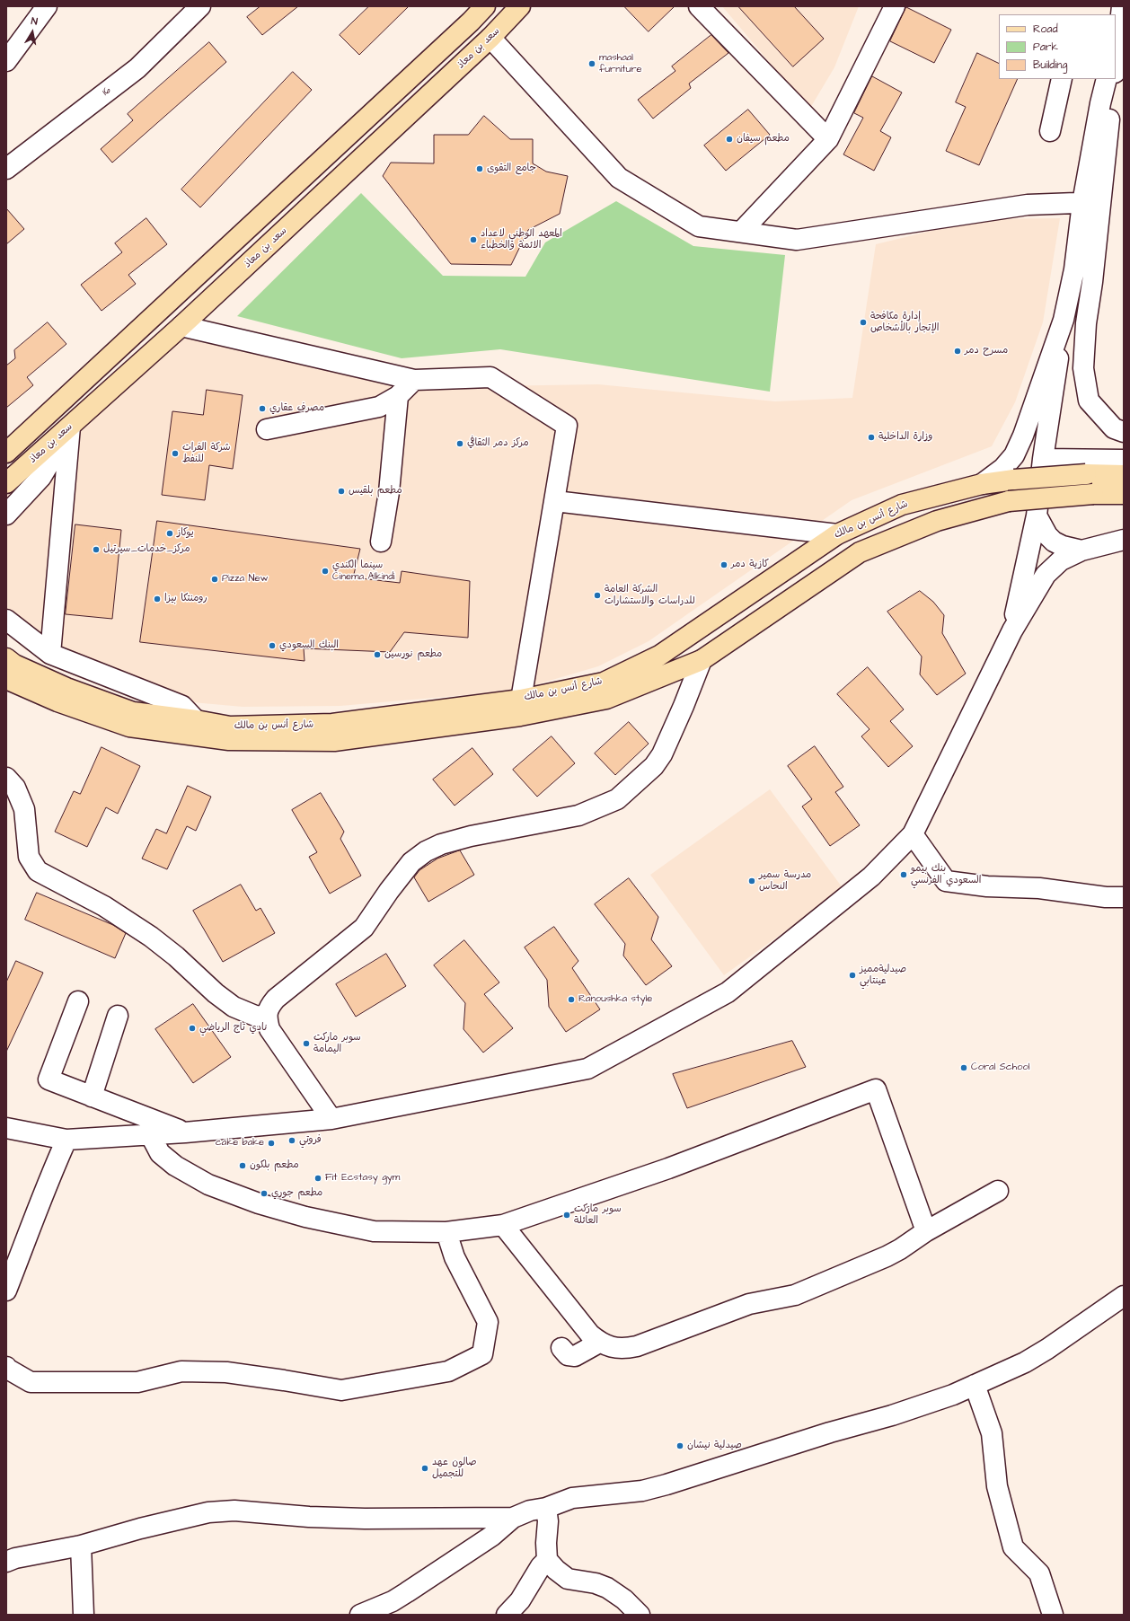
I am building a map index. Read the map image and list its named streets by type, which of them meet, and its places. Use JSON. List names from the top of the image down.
{
  "streets": {
    "main road": ["سعد بن معاذ", "شارع أنس بن مالك"],
    "street": ["16"]
  },
  "places": [
    "mashaal furniture",
    "مطعم سيفان",
    "جامع التقوى",
    "المعهد الوطني لاعداد الائمة والخطباء",
    "إدارة مكافحة الإتجار بالأشخاص",
    "مسرح دمر",
    "مصرف عقاري",
    "وزارة الداخلية",
    "مركز دمر الثقافي",
    "شركة الفرات للنفط",
    "مطعم بلقيس",
    "يوكاز",
    "مركز_خدمات_سيرتيل",
    "كازية دمر",
    "سينما الكندي Cinema Alkindi",
    "Pizza New",
    "الشركة العامة للدراسات والاستشارات",
    "رومنتكا بيزا",
    "البنك السعودي",
    "مطعم نورسين",
    "بنك بيمو السعودي الفرنسي",
    "مدرسة سمير النحاس",
    "صيدليةمميز عينتابي",
    "Ranoushka style",
    "نادي تاج الرياضي",
    "سوبر ماركت اليمامة",
    "Coral School",
    "فروتي",
    "cake bake",
    "مطعم بلكون",
    "Fit Ecstasy gym",
    "مطعم جوري",
    "سوبر ماركت العائلة",
    "صيدلية نيشان",
    "صالون عهد للتجميل"
  ],
  "legend": ["Road", "Park", "Building"],
  "north": "top"
}
